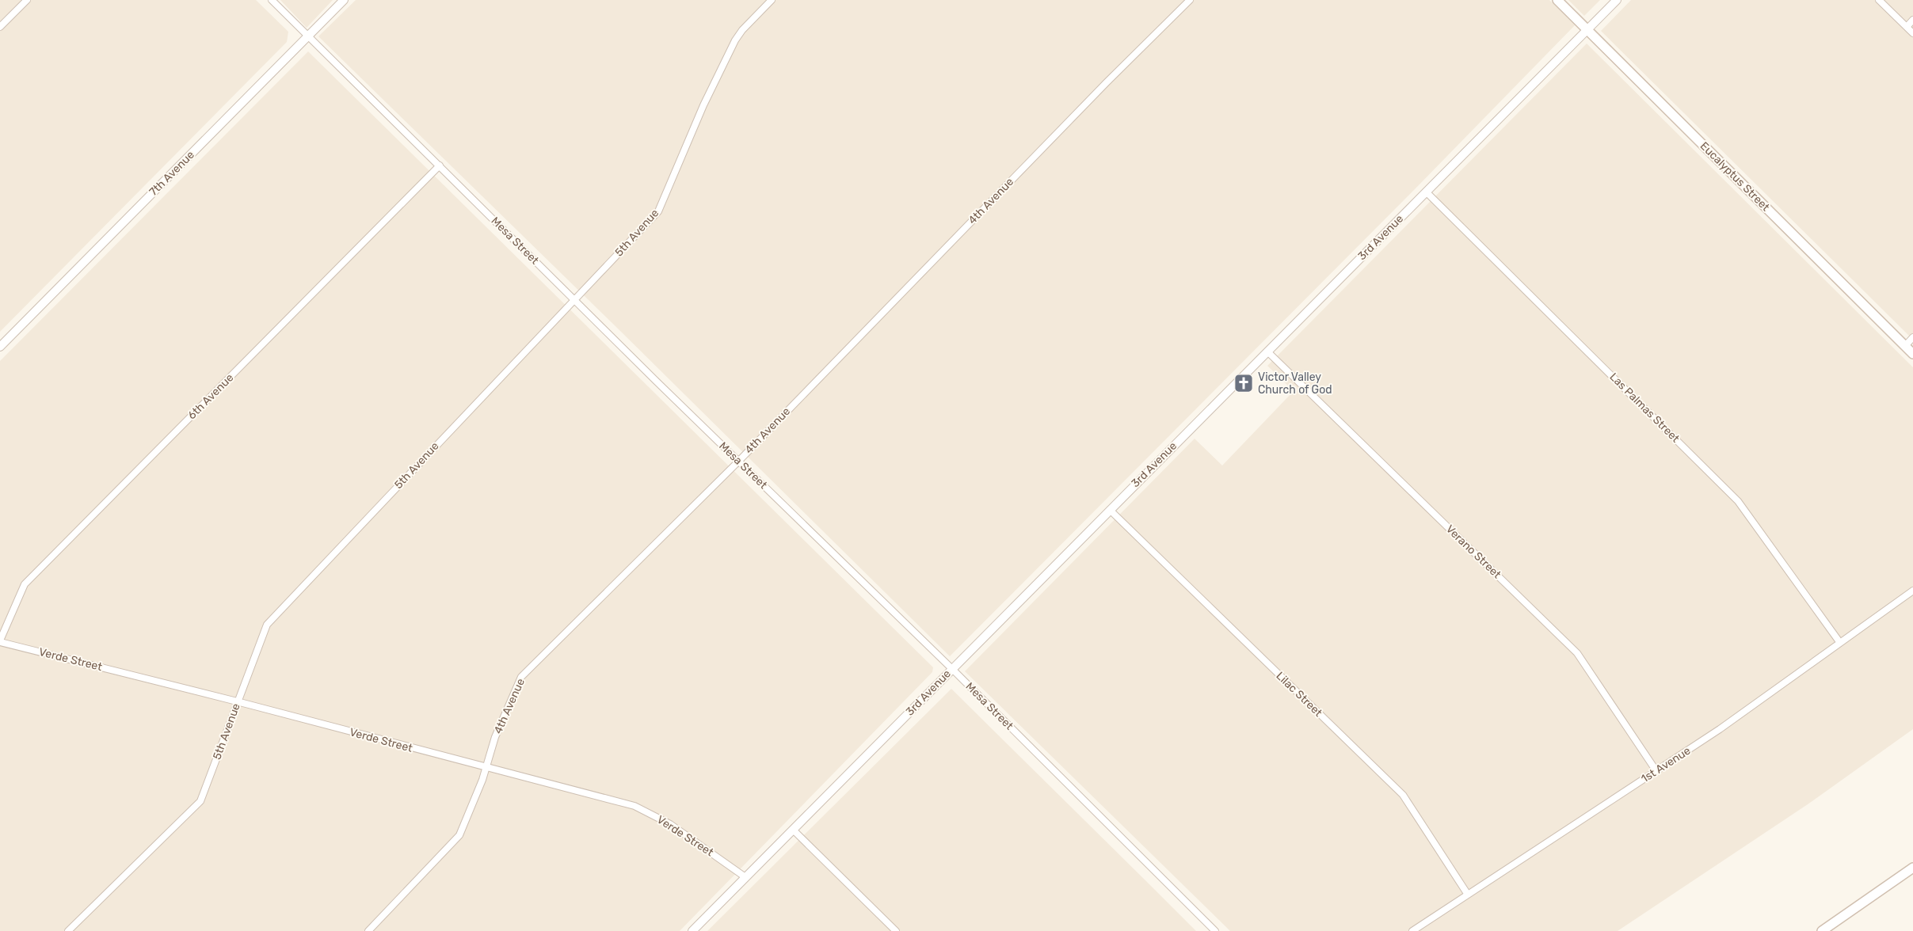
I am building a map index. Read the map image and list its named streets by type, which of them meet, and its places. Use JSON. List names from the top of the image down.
{
  "streets": {
    "main road": ["Eucalyptus Street"],
    "street": [
      "7th Avenue",
      "4th Avenue",
      "5th Avenue",
      "3rd Avenue",
      "Mesa Street",
      "6th Avenue",
      "Las Palmas Street",
      "Verano Street",
      "Verde Street",
      "Lilac Street",
      "1st Avenue"
    ]
  },
  "crossings": [
    ["7th Avenue", "Mesa Street"],
    ["Eucalyptus Street", "3rd Avenue"],
    ["4th Avenue", "Mesa Street"],
    ["4th Avenue", "Verde Street"],
    ["5th Avenue", "Mesa Street"],
    ["5th Avenue", "Verde Street"],
    ["3rd Avenue", "Mesa Street"],
    ["3rd Avenue", "Las Palmas Street"],
    ["3rd Avenue", "Verano Street"],
    ["3rd Avenue", "Verde Street"],
    ["3rd Avenue", "Lilac Street"],
    ["Mesa Street", "6th Avenue"],
    ["6th Avenue", "Verde Street"],
    ["Las Palmas Street", "1st Avenue"],
    ["Verano Street", "1st Avenue"],
    ["Lilac Street", "1st Avenue"]
  ],
  "places": {
    "church": ["Victor Valley Church of God"]
  }
}
